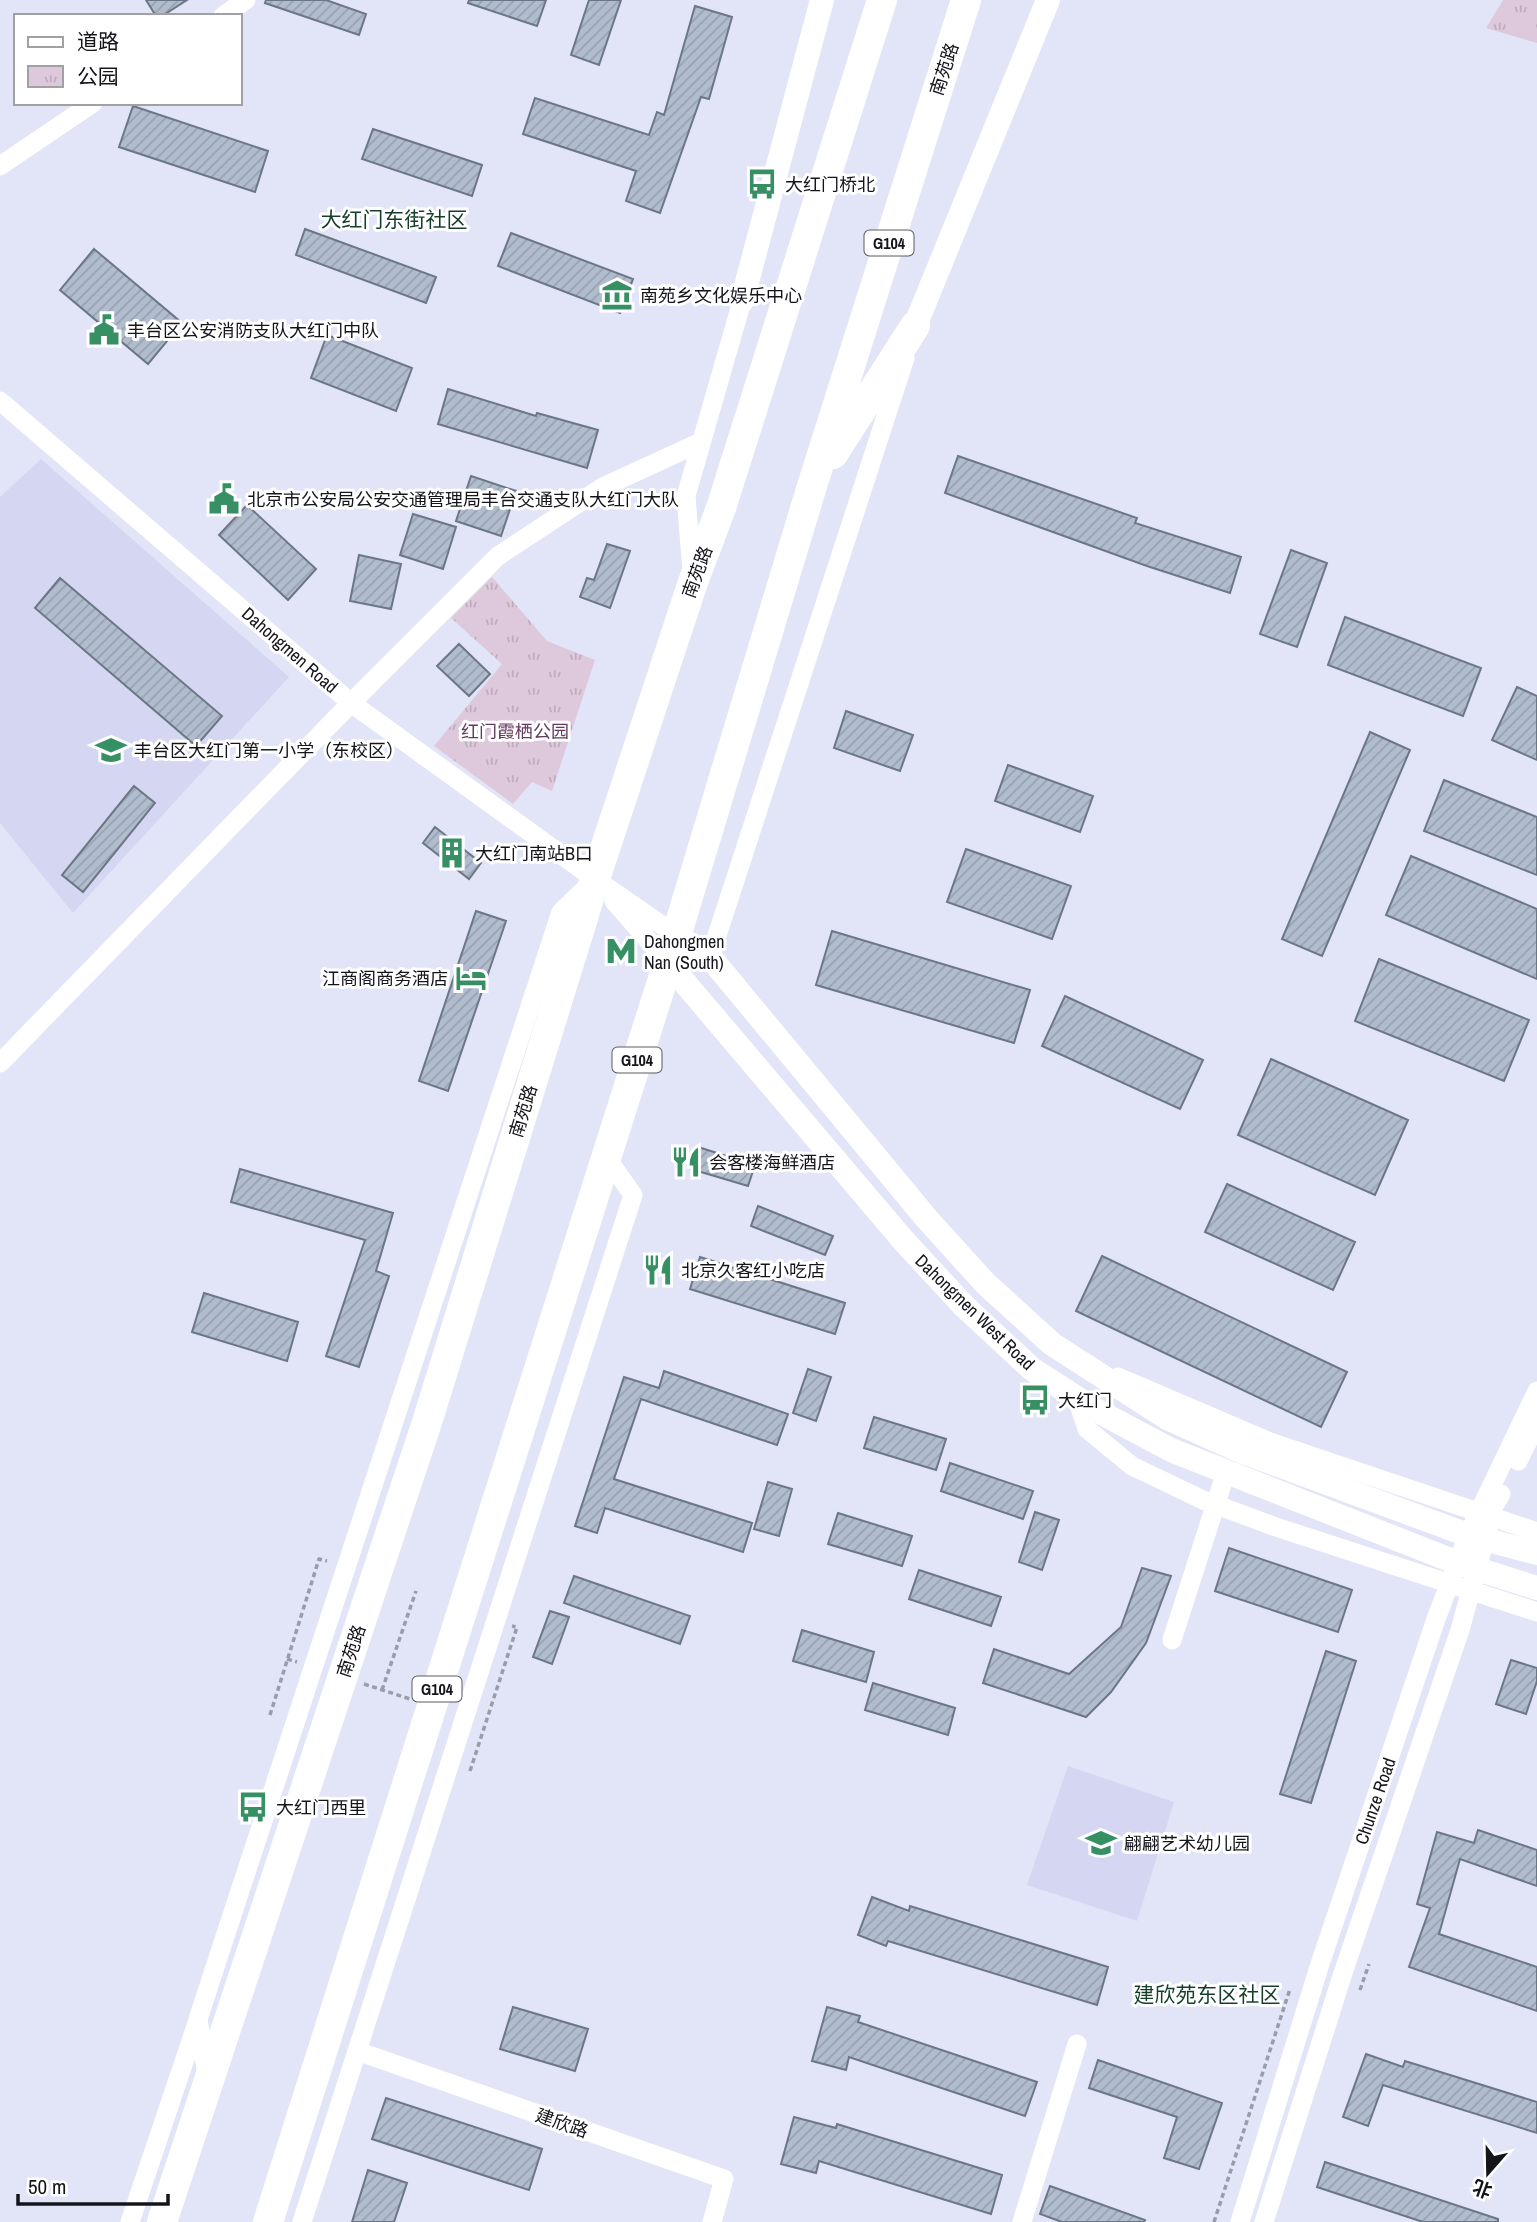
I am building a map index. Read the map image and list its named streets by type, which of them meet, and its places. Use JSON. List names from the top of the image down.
{
  "streets": {
    "highway": ["南苑路", "G104"],
    "main road": ["Dahongmen West Road"],
    "street": ["Dahongmen Road", "Chunze Road", "建欣路"]
  },
  "crossings": [
    ["南苑路", "Dahongmen Road"],
    ["南苑路", "Dahongmen West Road"],
    ["Dahongmen West Road", "Chunze Road"]
  ],
  "districts": ["大红门东街社区", "建欣苑东区社区"],
  "parks": ["红门霞栖公园"],
  "places": {
    "bus stop": ["大红门桥北", "大红门", "大红门西里"],
    "museum": ["南苑乡文化娱乐中心"],
    "public building": ["丰台区公安消防支队大红门中队", "北京市公安局公安交通管理局丰台交通支队大红门大队"],
    "school or university": ["丰台区大红门第一小学（东校区）", "翩翩艺术幼儿园"],
    "building": ["大红门南站B口"],
    "metro station": ["Dahongmen Nan (South)"],
    "hotel": ["江商阁商务酒店"],
    "restaurant": ["会客楼海鲜酒店", "北京久客红小吃店"]
  },
  "legend": ["道路", "公园"],
  "scale_bar": "50 m",
  "north": "bottom"
}
